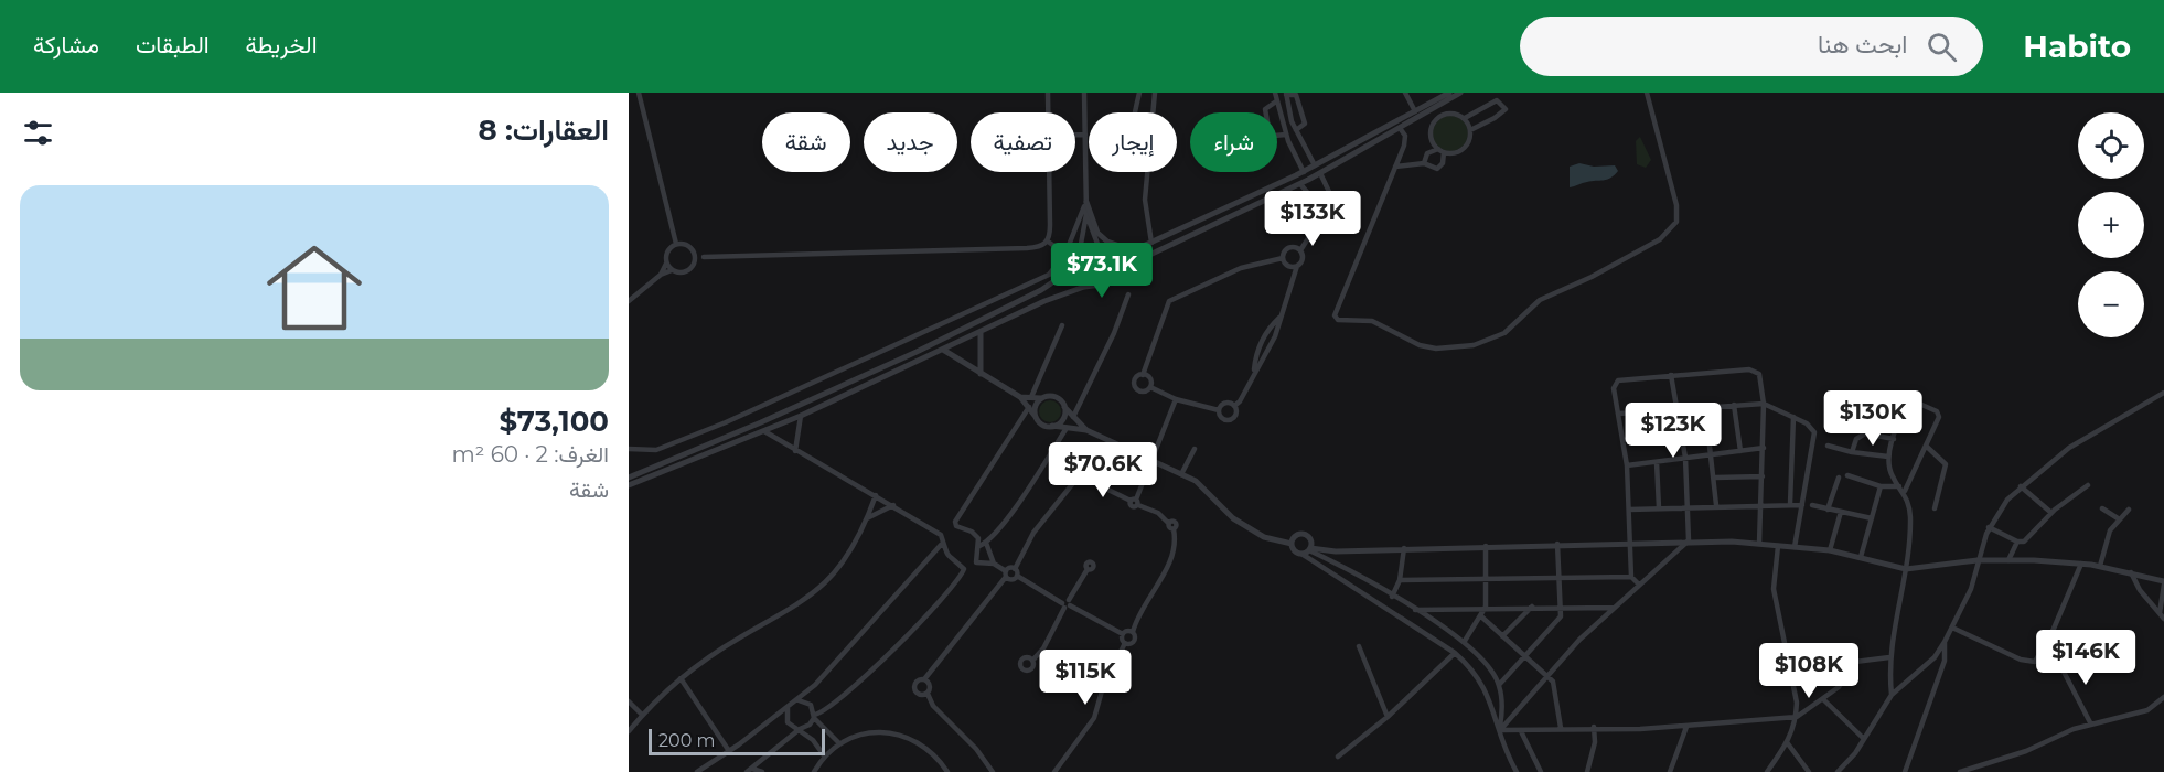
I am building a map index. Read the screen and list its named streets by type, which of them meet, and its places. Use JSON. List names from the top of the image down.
{
  "scale_bar": "200 m",
  "page": {
    "header": "Habito",
    "search": "ابحث هنا",
    "nav": ["الخريطة", "الطبقات", "مشاركة"],
    "heading": "العقارات: 8",
    "map_buttons": ["+", "−"],
    "chip": [
      "شراء",
      "إيجار",
      "تصفية",
      "جديد",
      "شقة"
    ],
    "list": [
      {
        "name": "$73,100",
        "note": "الغرف: 2 · 60 m² · شقة"
      }
    ],
    "price": [
      "$133K",
      "$73.1K",
      "$130K",
      "$123K",
      "$70.6K",
      "$146K",
      "$108K",
      "$115K"
    ],
    "scale": "200 m"
  }
}
